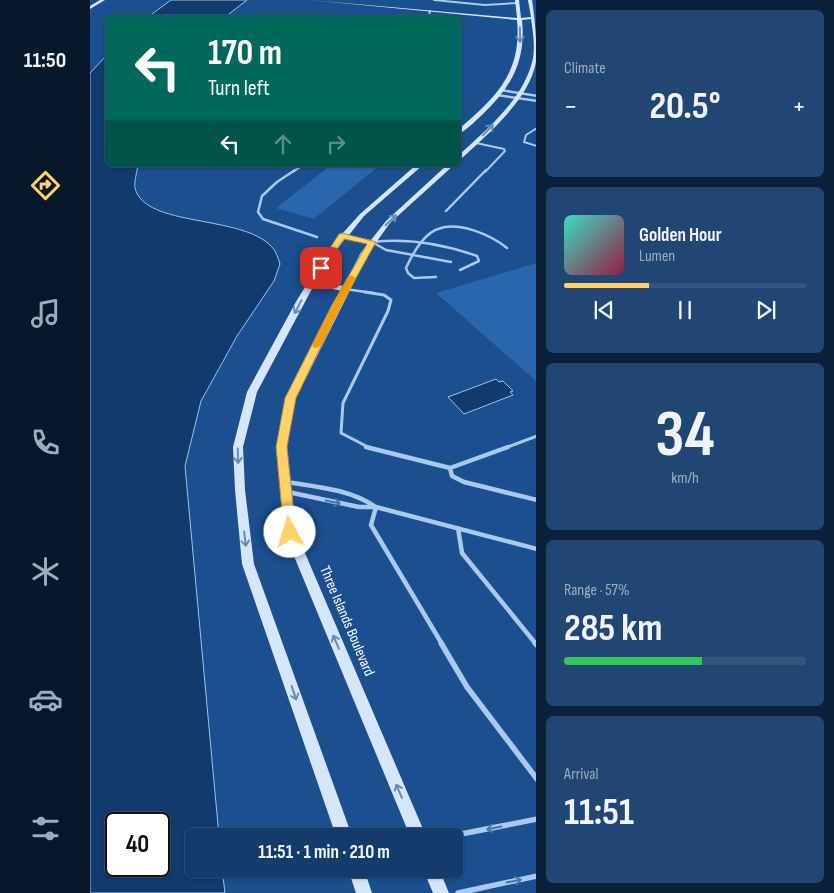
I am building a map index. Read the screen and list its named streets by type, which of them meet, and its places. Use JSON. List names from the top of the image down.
{
  "streets": {
    "street": ["Three Islands Boulevard"]
  },
  "page": {
    "tabs": "11:50",
    "tile": [
      "Climate",
      ["34", "km/h"],
      ["Range · 57%", "285 km"],
      ["Arrival", "11:51"]
    ],
    "turn": ["170 m", "Turn left"],
    "heat": ["−", "20.5°", "+"],
    "song": ["Golden Hour", "Lumen"],
    "limit": "40",
    "trip": "11:51 · 1 min · 210 m"
  }
}
